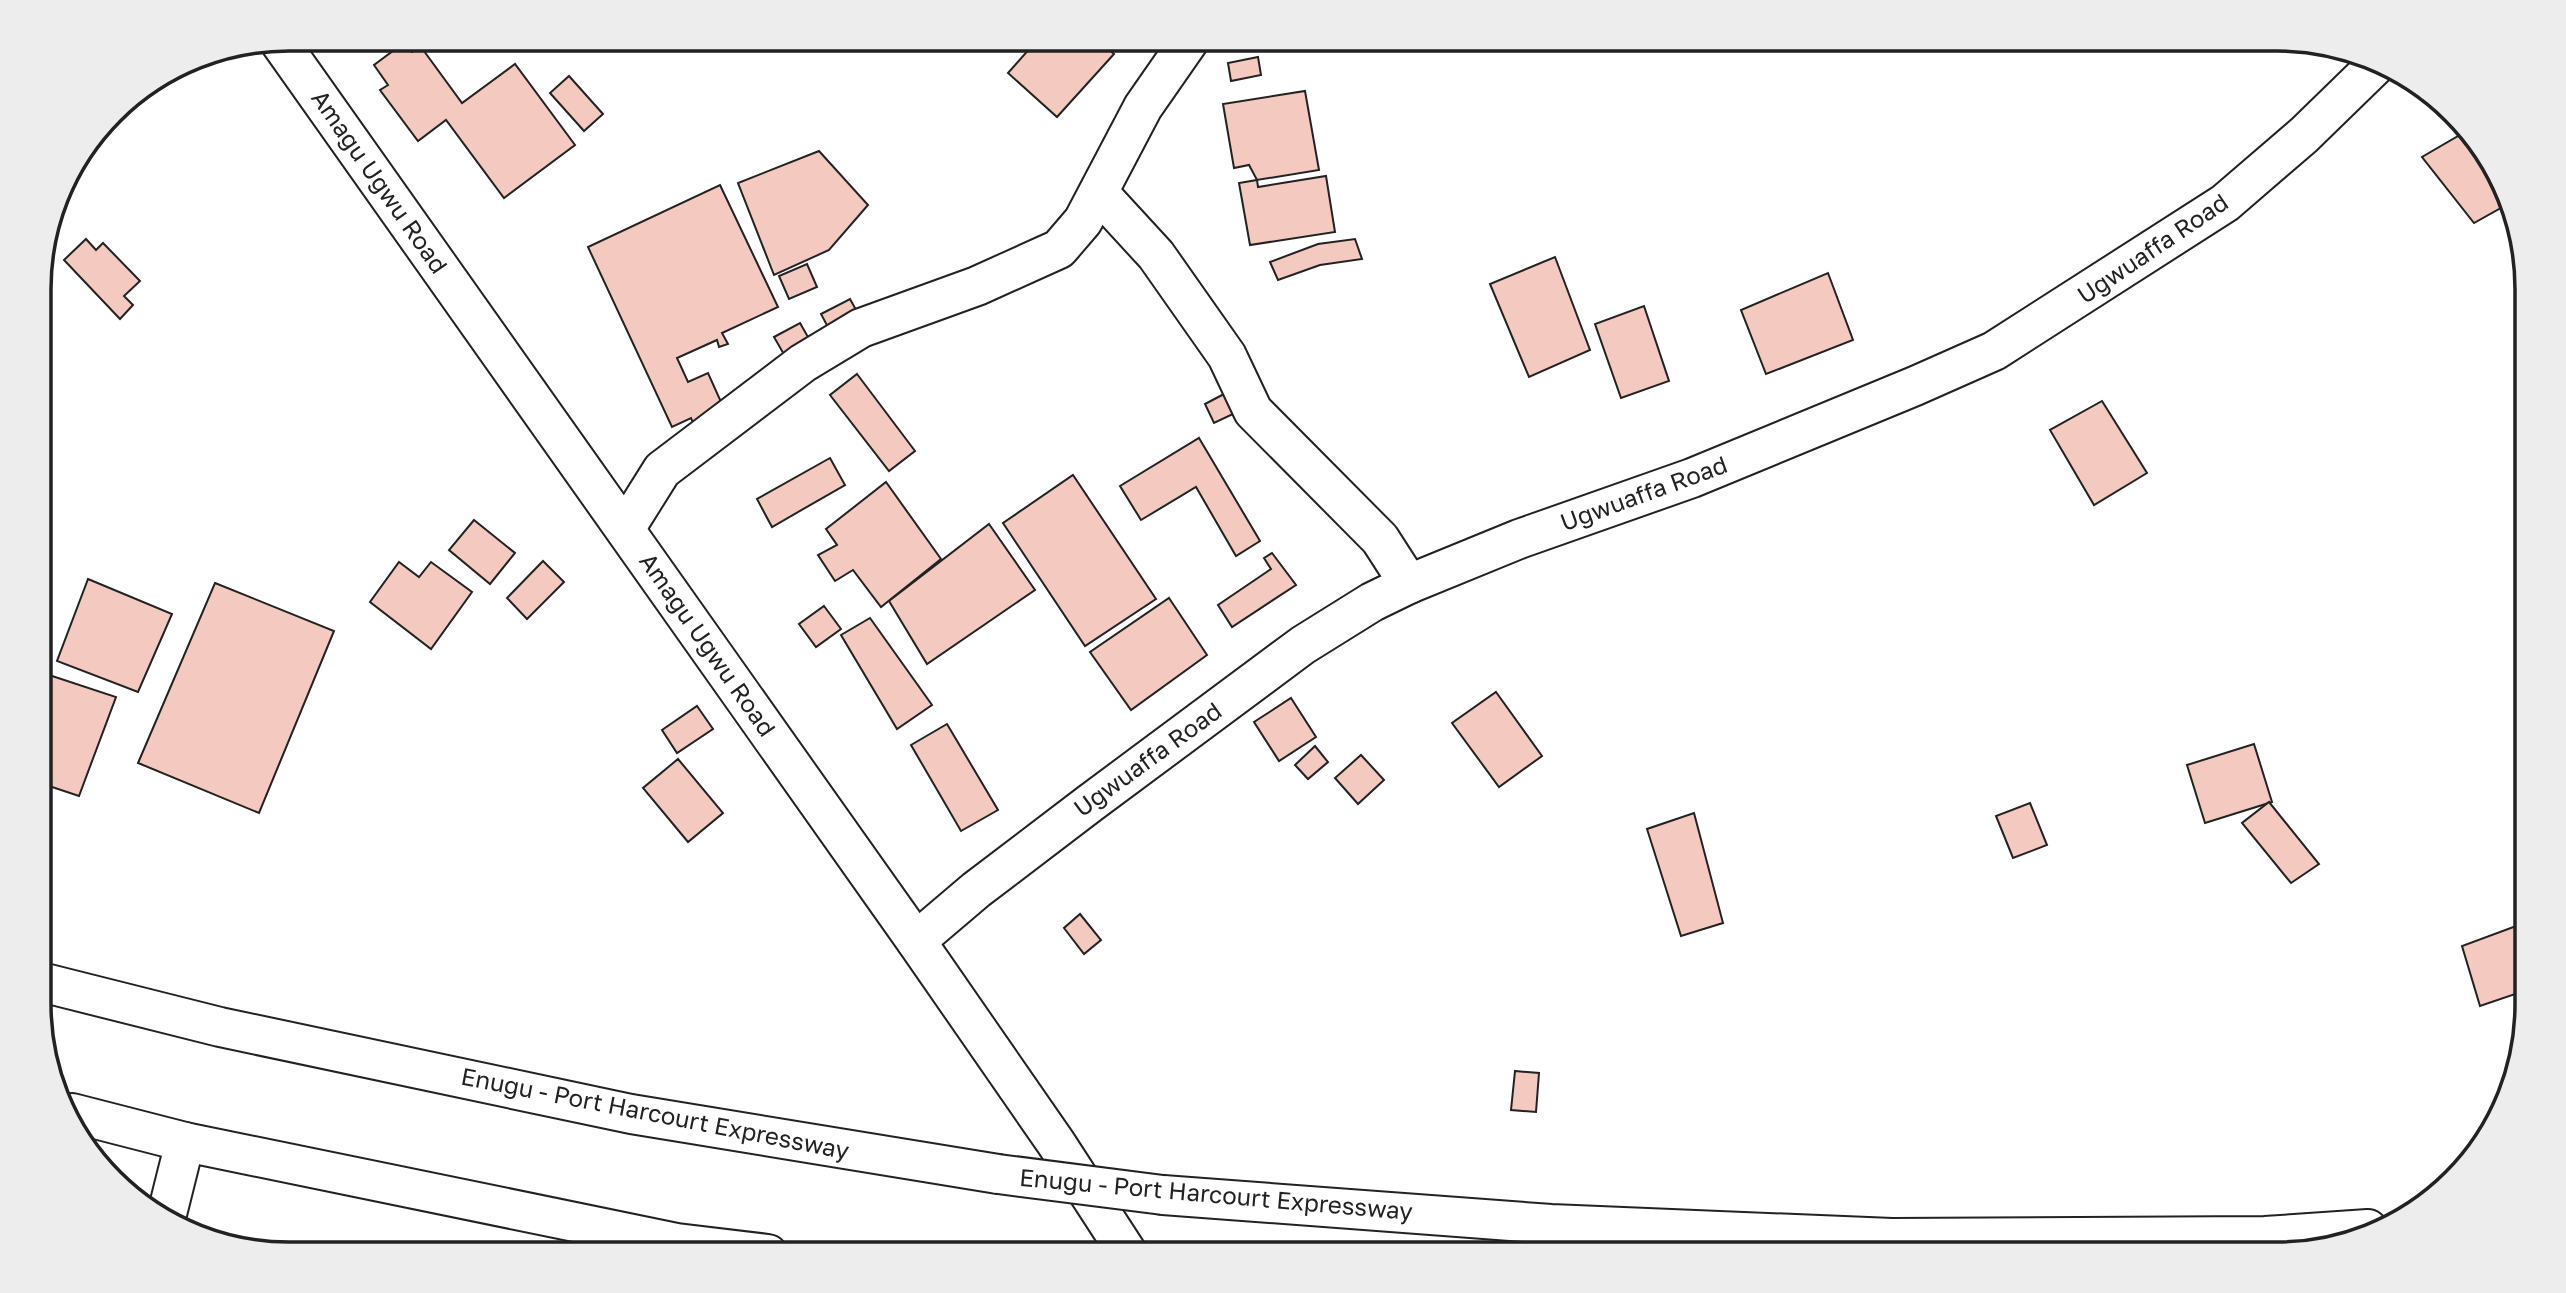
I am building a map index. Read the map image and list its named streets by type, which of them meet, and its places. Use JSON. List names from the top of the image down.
{
  "streets": {
    "main road": ["Amagu Ugwu Road", "Ugwuaffa Road", "Enugu - Port Harcourt Expressway"]
  },
  "crossings": [
    ["Amagu Ugwu Road", "Ugwuaffa Road"]
  ]
}
